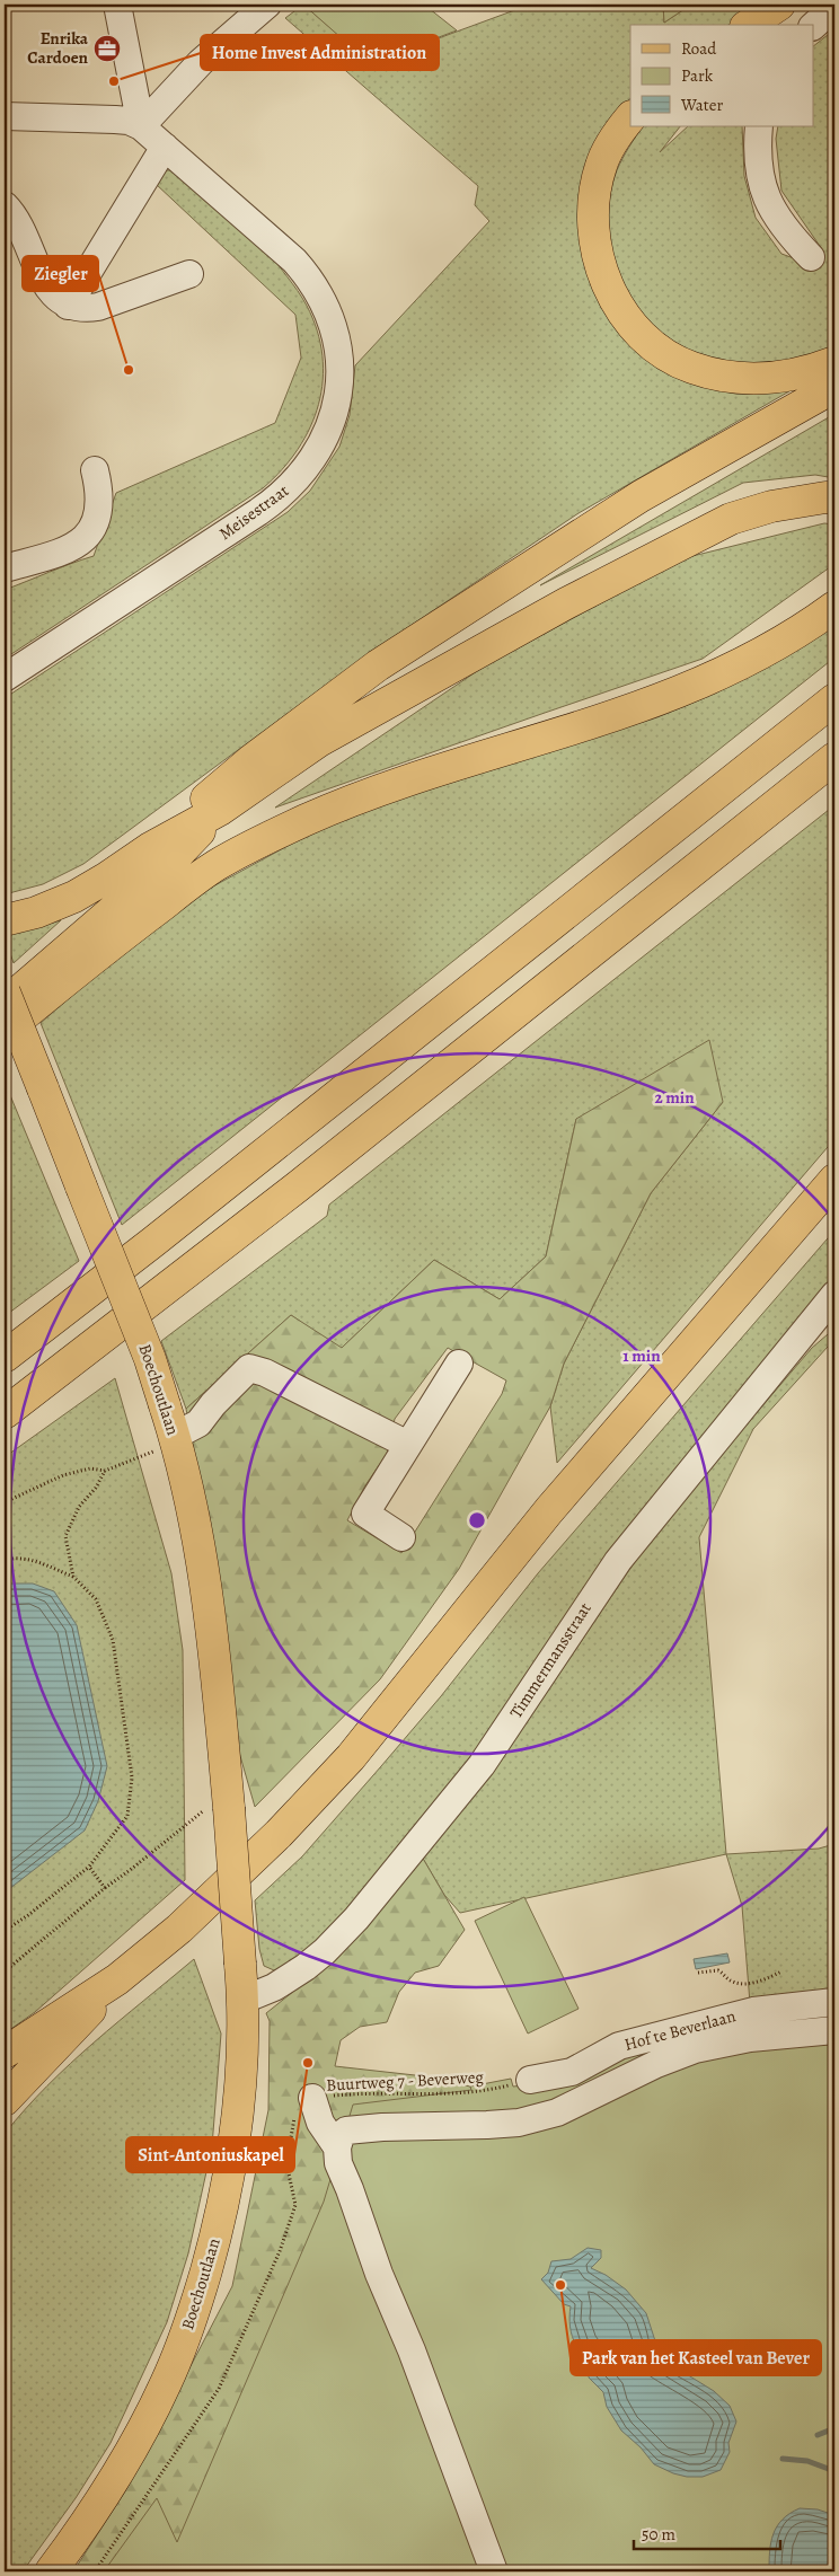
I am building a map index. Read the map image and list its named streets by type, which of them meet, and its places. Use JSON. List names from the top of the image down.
{
  "streets": {
    "main road": ["Boechoutlaan"],
    "street": ["Meisestraat", "Timmermansstraat", "Hof te Beverlaan"],
    "path": ["Buurtweg 7 - Beverweg"]
  },
  "crossings": [
    ["Boechoutlaan", "Timmermansstraat"],
    ["Hof te Beverlaan", "Buurtweg 7 - Beverweg"]
  ],
  "places": {
    "office": ["Enrika Cardoen"],
    "other": [
      "Home Invest Administration",
      "Ziegler",
      "Sint-Antoniuskapel",
      "Park van het Kasteel van Bever"
    ]
  },
  "legend": ["Road", "Park", "Water"],
  "scale_bar": "50 m",
  "rings": ["2 min", "1 min"]
}
